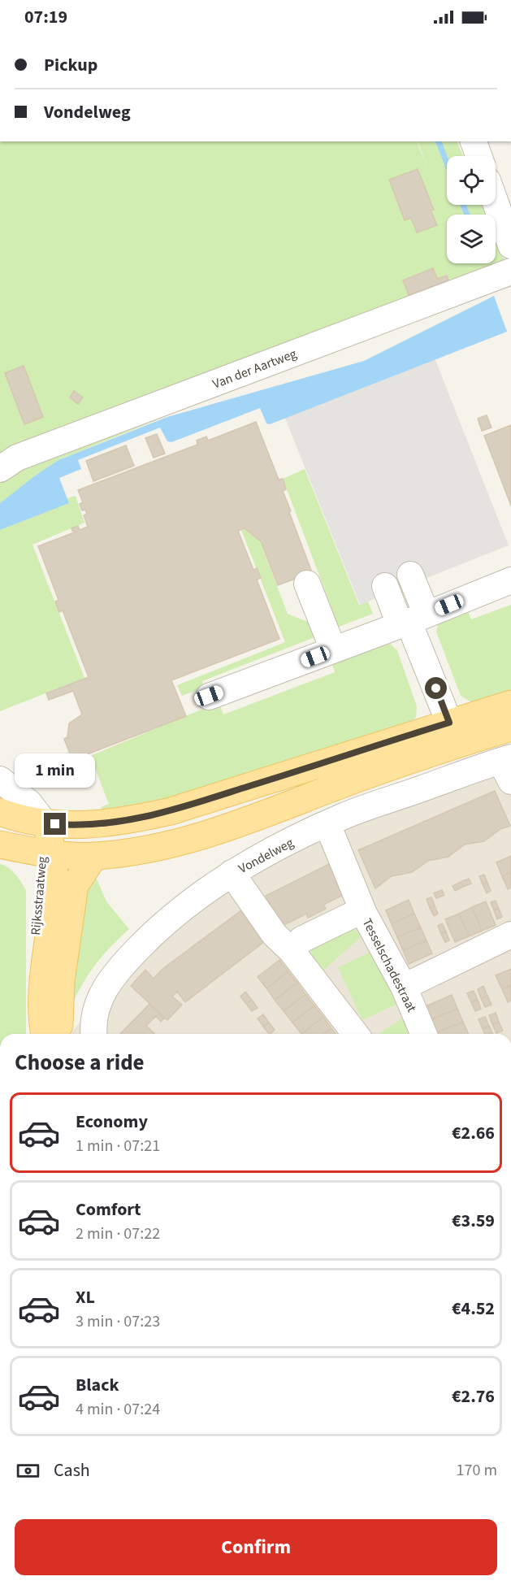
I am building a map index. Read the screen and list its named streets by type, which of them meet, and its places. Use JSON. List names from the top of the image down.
{
  "streets": {
    "main road": ["Rijksstraatweg"],
    "street": ["Van der Aartweg", "Vondelweg", "Tesselschadestraat"]
  },
  "page": {
    "status": "07:19",
    "banner": ["Pickup", "Vondelweg"],
    "bubble": "1 min",
    "heading": "Choose a ride",
    "list": [
      {
        "name": "Economy",
        "note": "1 min · 07:21",
        "value": "€2.66"
      },
      {
        "name": "Comfort",
        "note": "2 min · 07:22",
        "value": "€3.59"
      },
      {
        "name": "XL",
        "note": "3 min · 07:23",
        "value": "€4.52"
      },
      {
        "name": "Black",
        "note": "4 min · 07:24",
        "value": "€2.76"
      }
    ],
    "pay": ["Cash", "170 m"],
    "buttons": "Confirm"
  }
}
